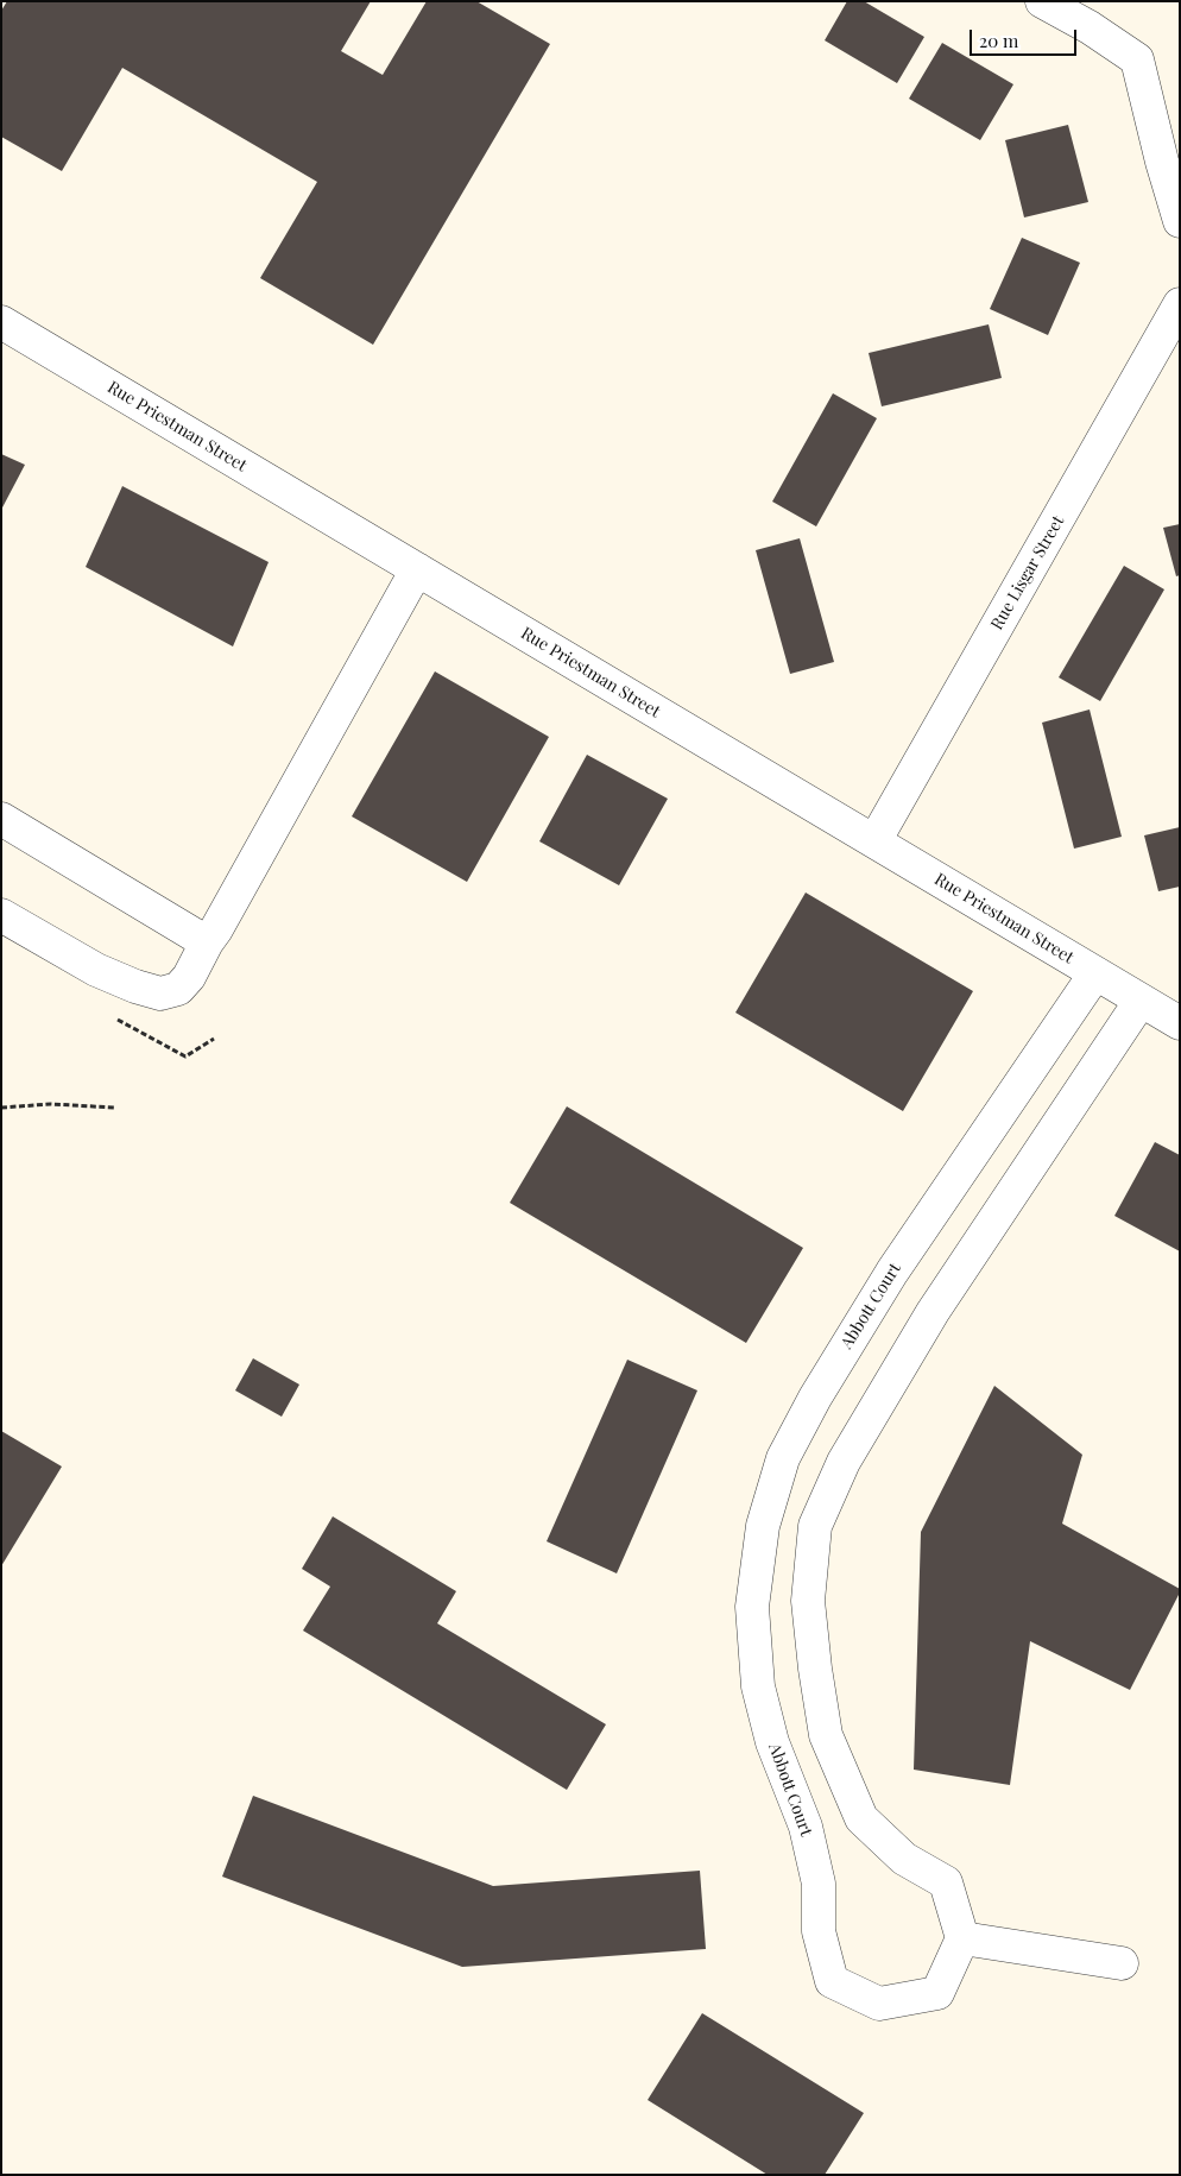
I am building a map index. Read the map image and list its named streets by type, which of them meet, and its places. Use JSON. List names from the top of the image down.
{
  "streets": {
    "street": ["Rue Priestman Street", "Rue Lisgar Street", "Abbott Court"]
  },
  "crossings": [
    ["Rue Priestman Street", "Rue Lisgar Street"],
    ["Rue Priestman Street", "Abbott Court"]
  ],
  "scale_bar": "20 m"
}
